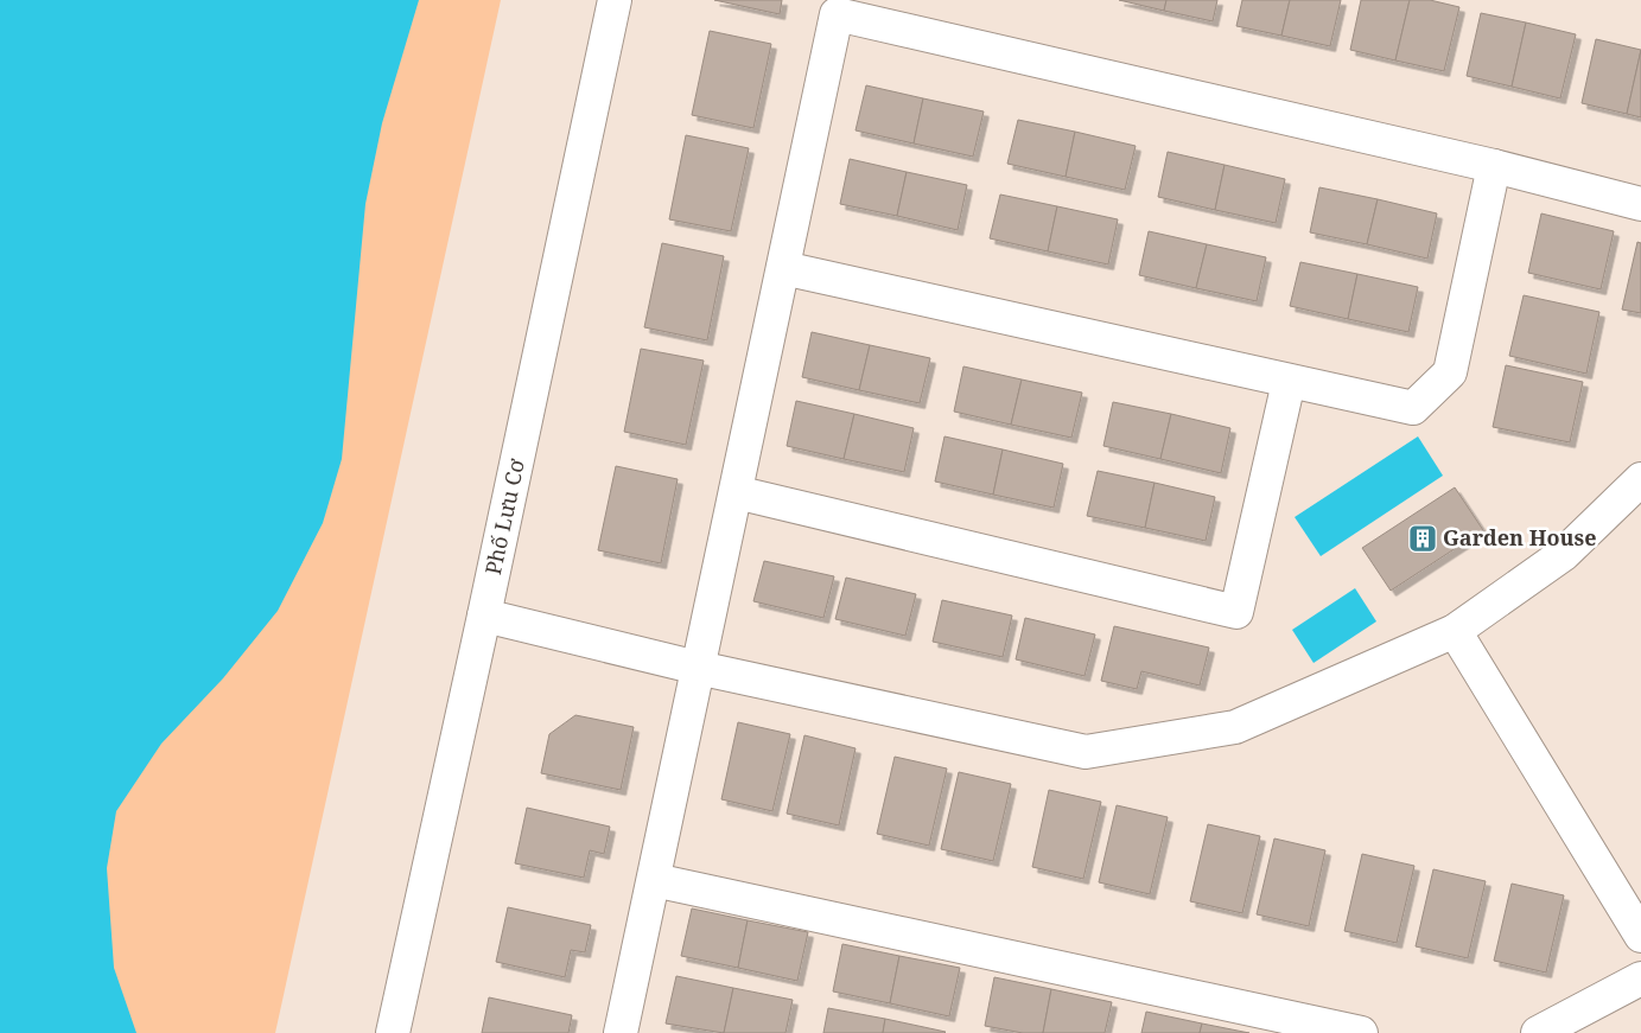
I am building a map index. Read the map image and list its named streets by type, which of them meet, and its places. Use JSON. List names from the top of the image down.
{
  "streets": {
    "street": ["Phố Lưu Cơ"]
  },
  "places": {
    "building": ["Garden House"]
  }
}
